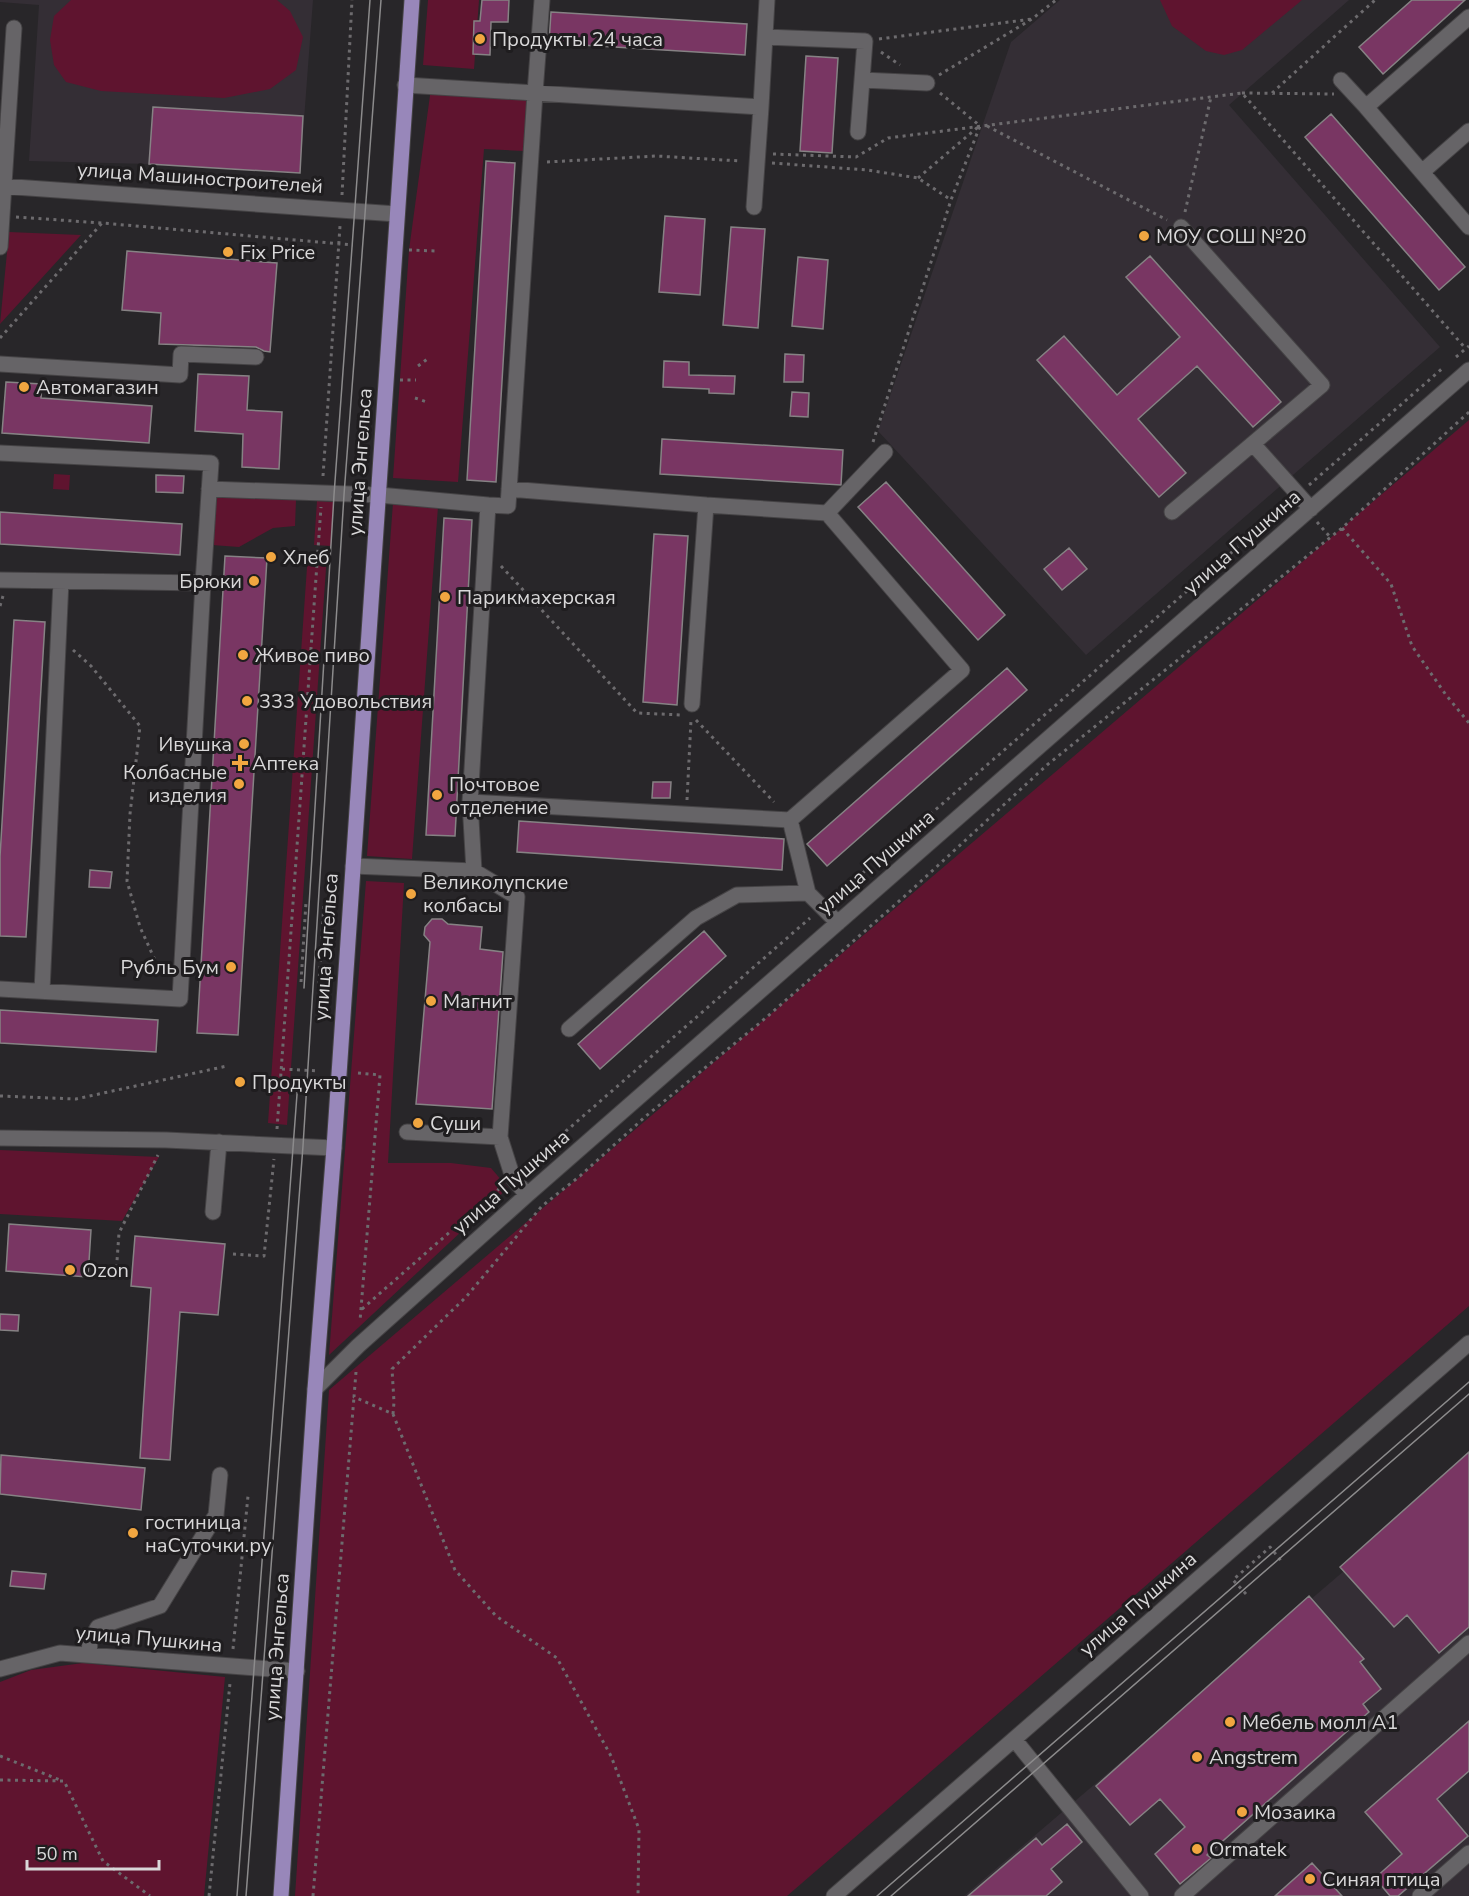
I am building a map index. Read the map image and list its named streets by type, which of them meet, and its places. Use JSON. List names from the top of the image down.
{
  "streets": {
    "main road": ["улица Энгельса"],
    "street": ["улица Машиностроителей", "улица Пушкина"]
  },
  "crossings": [
    ["улица Машиностроителей", "улица Энгельса"],
    ["улица Энгельса", "улица Пушкина"]
  ],
  "places": {
    "other": [
      "Продукты 24 часа",
      "МОУ СОШ №20",
      "Fix Price",
      "Автомагазин",
      "Хлеб",
      "Брюки",
      "Парикмахерская",
      "Живое пиво",
      "333 Удовольствия",
      "Ивушка",
      "Колбасные изделия",
      "Почтовое отделение",
      "Великолупские колбасы",
      "Рубль Бум",
      "Магнит",
      "Продукты",
      "Суши",
      "Ozon",
      "гостиница наСуточки.ру",
      "Мебель молл А1",
      "Angstrem",
      "Мозаика",
      "Ormatek",
      "Синяя птица"
    ],
    "health": ["Аптека"]
  },
  "scale_bar": "50 m"
}
